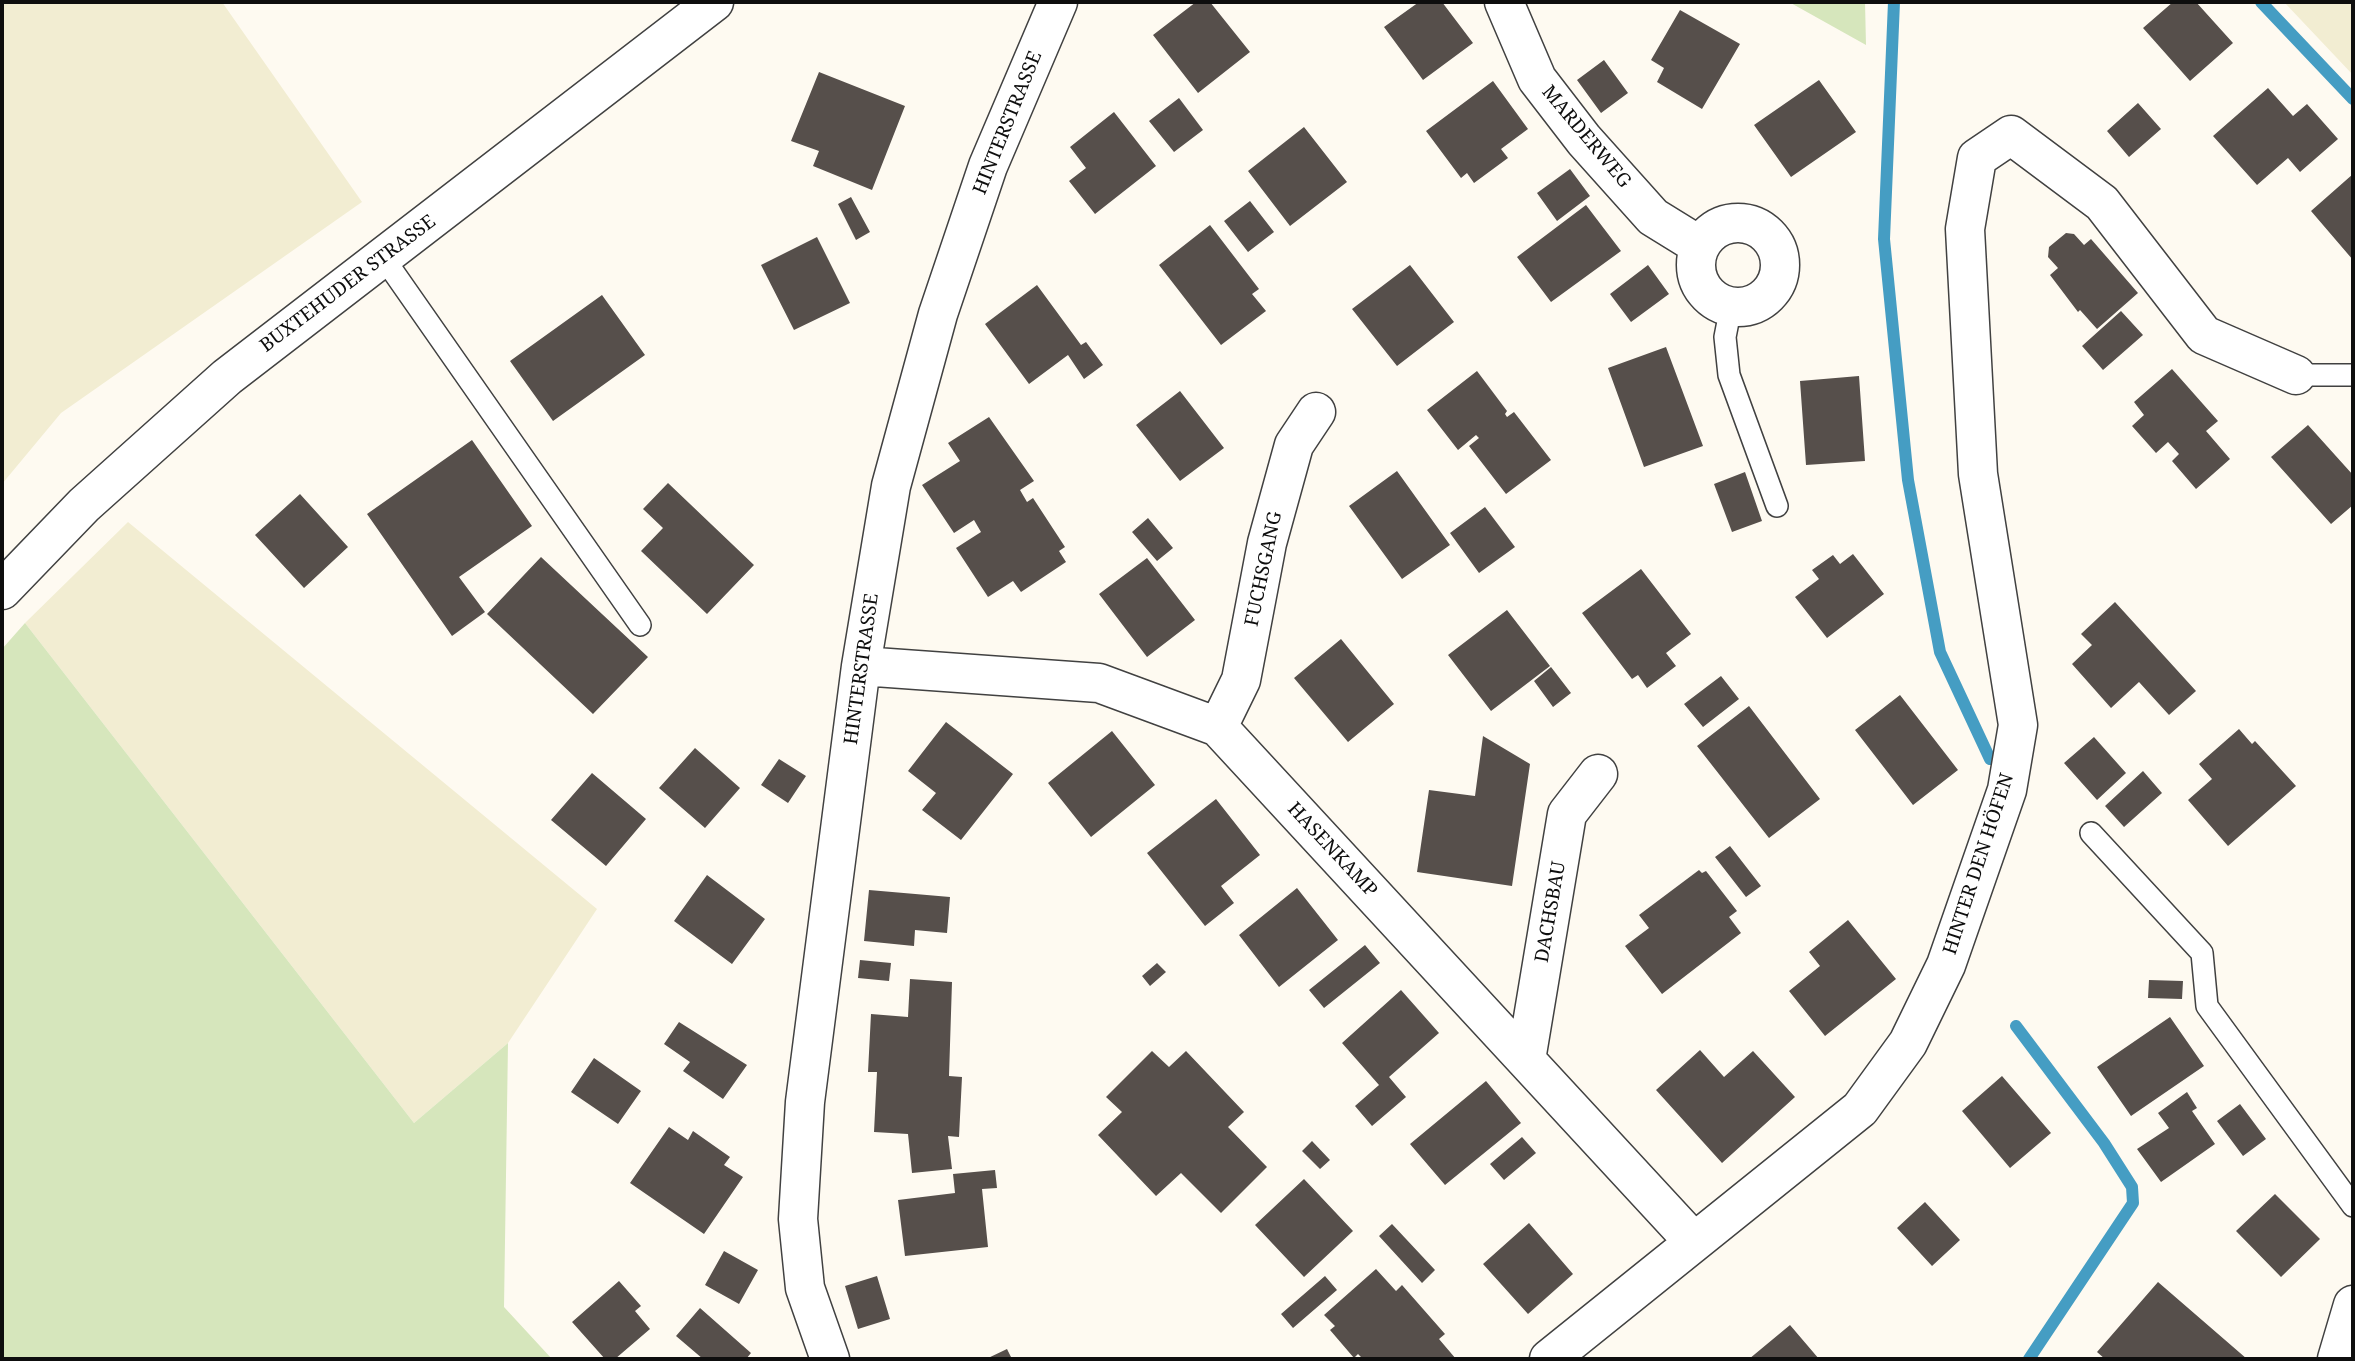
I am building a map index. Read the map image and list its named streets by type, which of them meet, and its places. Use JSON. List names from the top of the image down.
{
  "streets": {
    "street": [
      "HINTERSTRASSE",
      "MARDERWEG",
      "BUXTEHUDER STRASSE",
      "FUCHSGANG",
      "HASENKAMP",
      "HINTER DEN HÖFEN",
      "DACHSBAU"
    ]
  },
  "crossings": [
    ["HINTERSTRASSE", "HASENKAMP"],
    ["FUCHSGANG", "HASENKAMP"],
    ["HASENKAMP", "HINTER DEN HÖFEN"],
    ["HASENKAMP", "DACHSBAU"]
  ]
}
